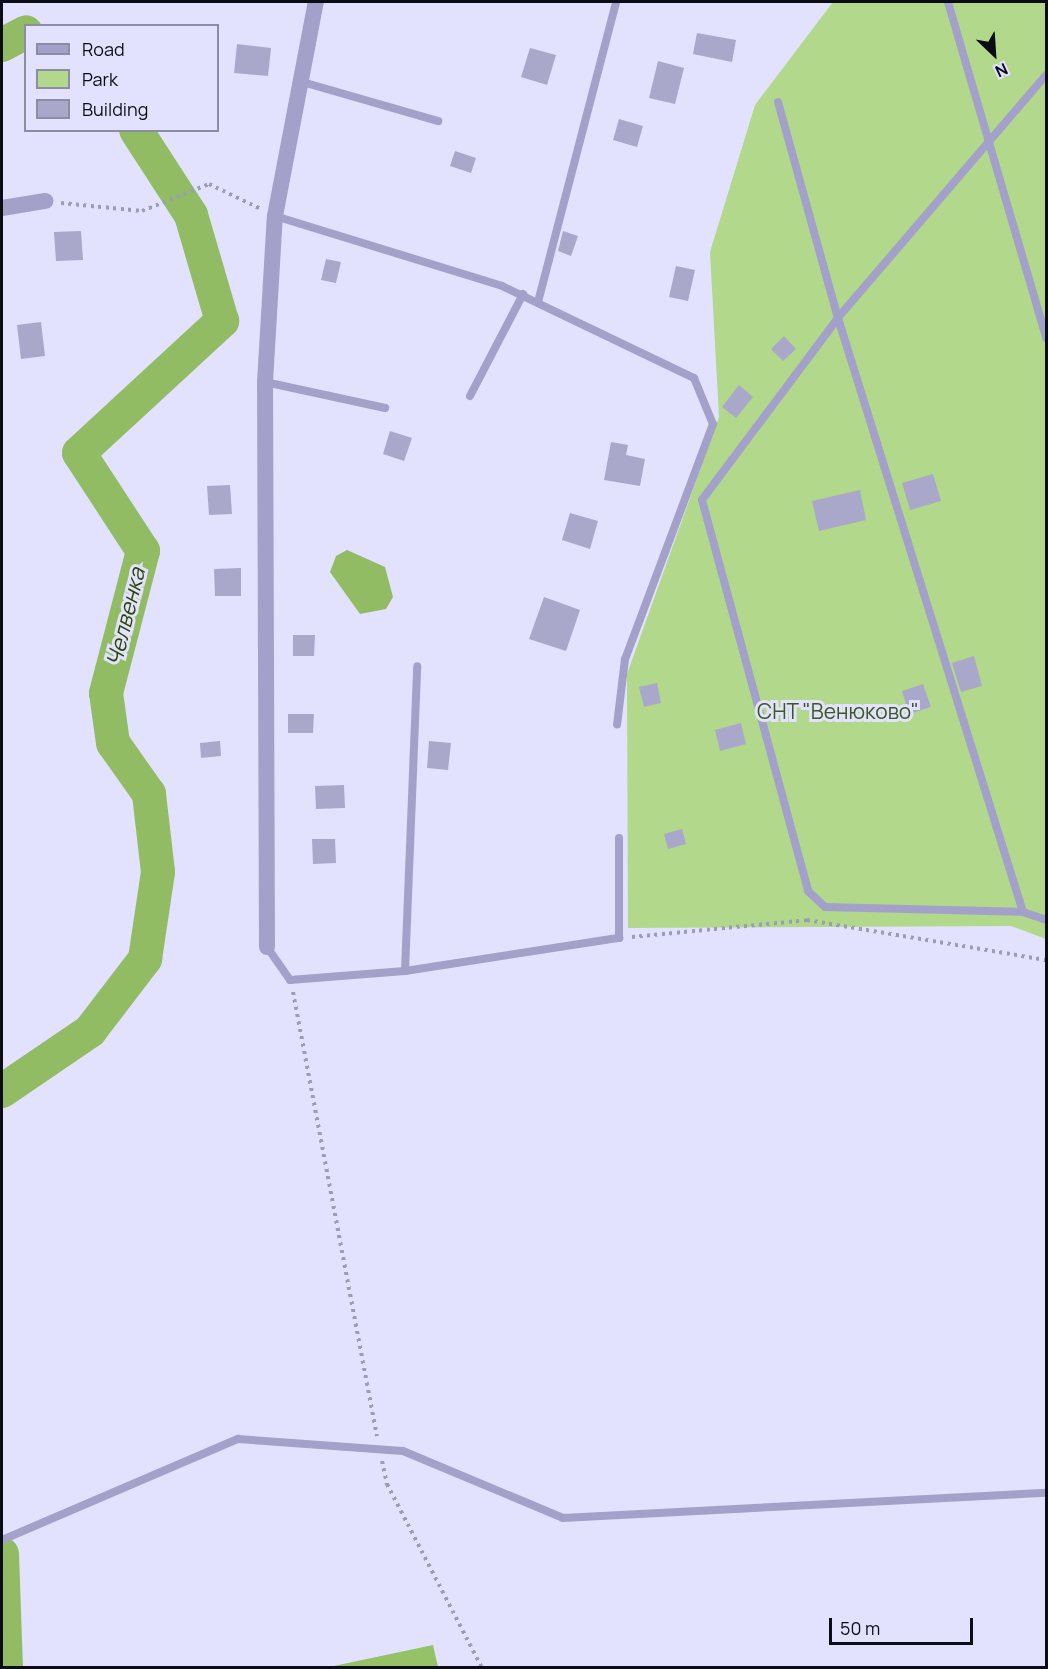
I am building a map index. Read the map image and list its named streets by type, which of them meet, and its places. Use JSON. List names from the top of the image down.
{
  "water": ["Челвенка"],
  "parks": ["СНТ \"Венюково\""],
  "legend": ["Road", "Park", "Building"],
  "scale_bar": "50 m",
  "north": "bottom right"
}
